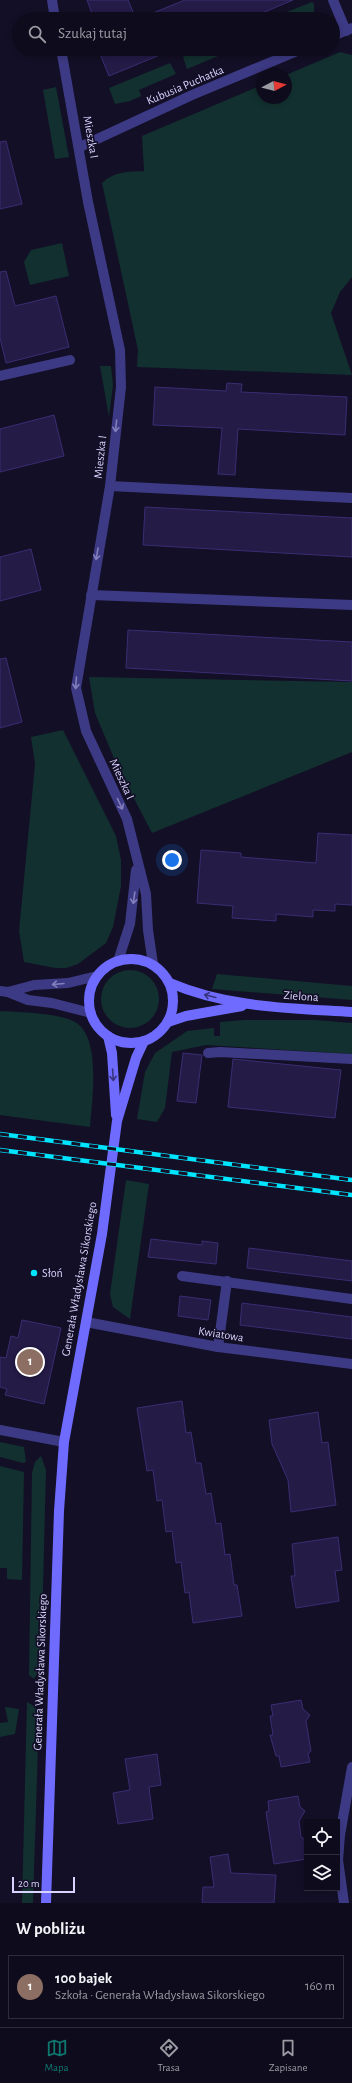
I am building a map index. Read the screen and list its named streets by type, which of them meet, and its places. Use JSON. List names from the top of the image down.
{
  "streets": {
    "main road": ["Zielona", "Generała Władysława Sikorskiego"],
    "street": ["Kubusia Puchatka", "Mieszka I", "Kwiatowa"]
  },
  "crossings": [
    ["Kubusia Puchatka", "Mieszka I"],
    ["Mieszka I", "Zielona"],
    ["Mieszka I", "Generała Władysława Sikorskiego"],
    ["Zielona", "Generała Władysława Sikorskiego"],
    ["Generała Władysława Sikorskiego", "Kwiatowa"]
  ],
  "one_way": ["Mieszka I"],
  "places": ["Słoń"],
  "scale_bar": "20 m",
  "north": "right",
  "page": {
    "search": "Szukaj tutaj",
    "pins": "1",
    "scale": "20 m",
    "heading": "W pobliżu",
    "list": [
      {
        "mark": "1",
        "name": "100 bajek",
        "note": "Szkoła · Generała Władysława Sikorskiego",
        "value": "160 m"
      }
    ],
    "nav": ["Mapa", "Trasa", "Zapisane"]
  }
}
